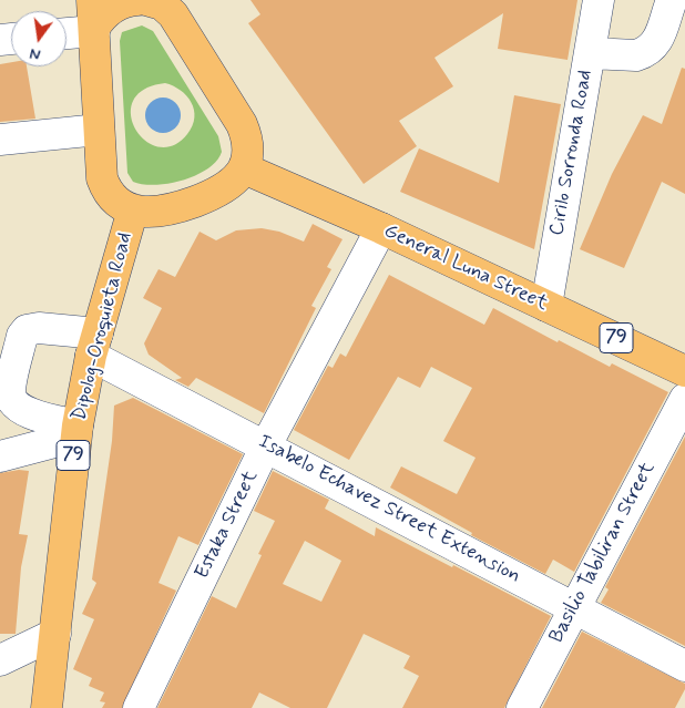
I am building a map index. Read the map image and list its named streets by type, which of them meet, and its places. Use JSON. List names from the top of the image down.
{
  "streets": {
    "main road": ["General Luna Street", "Dipolog-Oroquieta Road", "79"],
    "street": [
      "Cirilo Sorronda Road",
      "Isabelo Echavez Street Extension",
      "Estaka Street",
      "Basilio Tabiliran Street"
    ]
  },
  "crossings": [
    ["Cirilo Sorronda Road", "General Luna Street"],
    ["General Luna Street", "Estaka Street"],
    ["Dipolog-Oroquieta Road", "Isabelo Echavez Street Extension"],
    ["Isabelo Echavez Street Extension", "Estaka Street"],
    ["Isabelo Echavez Street Extension", "Basilio Tabiliran Street"]
  ],
  "north": "bottom"
}
